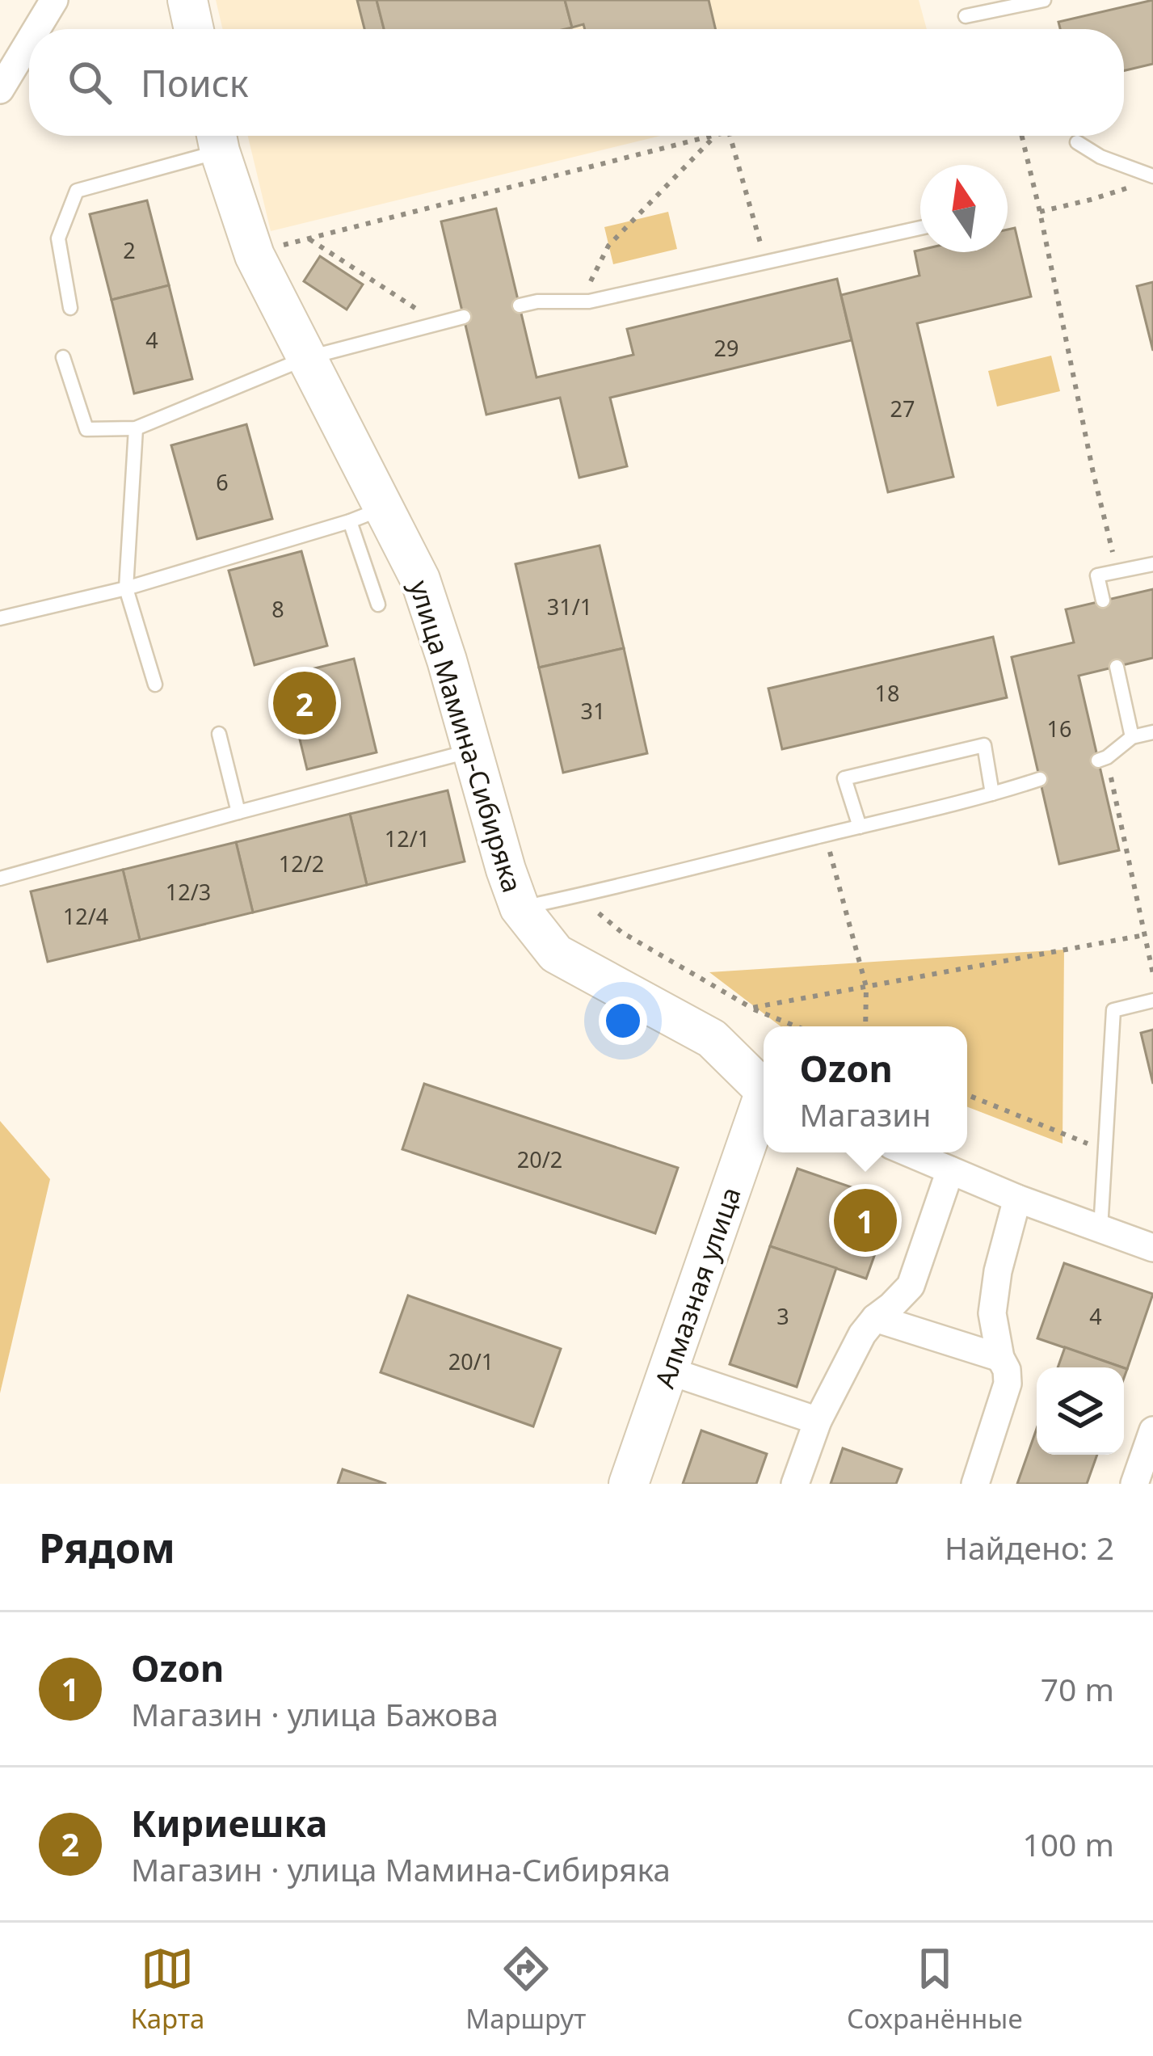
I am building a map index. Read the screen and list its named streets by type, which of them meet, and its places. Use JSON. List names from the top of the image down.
{
  "streets": {
    "street": ["улица Мамина-Сибиряка", "Алмазная улица"]
  },
  "house_numbers": [
    "2",
    "4",
    "29",
    "27",
    "6",
    "31/1",
    "8",
    "18",
    "31",
    "16",
    "12/1",
    "12/2",
    "12/3",
    "12/4",
    "20/2",
    "3",
    "4",
    "20/1"
  ],
  "north": "top",
  "page": {
    "search": "Поиск",
    "pins": ["2", "1"],
    "popup": ["Ozon", "Магазин"],
    "heading": ["Рядом", "Найдено: 2"],
    "list": [
      {
        "mark": "1",
        "name": "Ozon",
        "note": "Магазин · улица Бажова",
        "value": "70 m"
      },
      {
        "mark": "2",
        "name": "Кириешка",
        "note": "Магазин · улица Мамина-Сибиряка",
        "value": "100 m"
      }
    ],
    "nav": ["Карта", "Маршрут", "Сохранённые"]
  }
}
